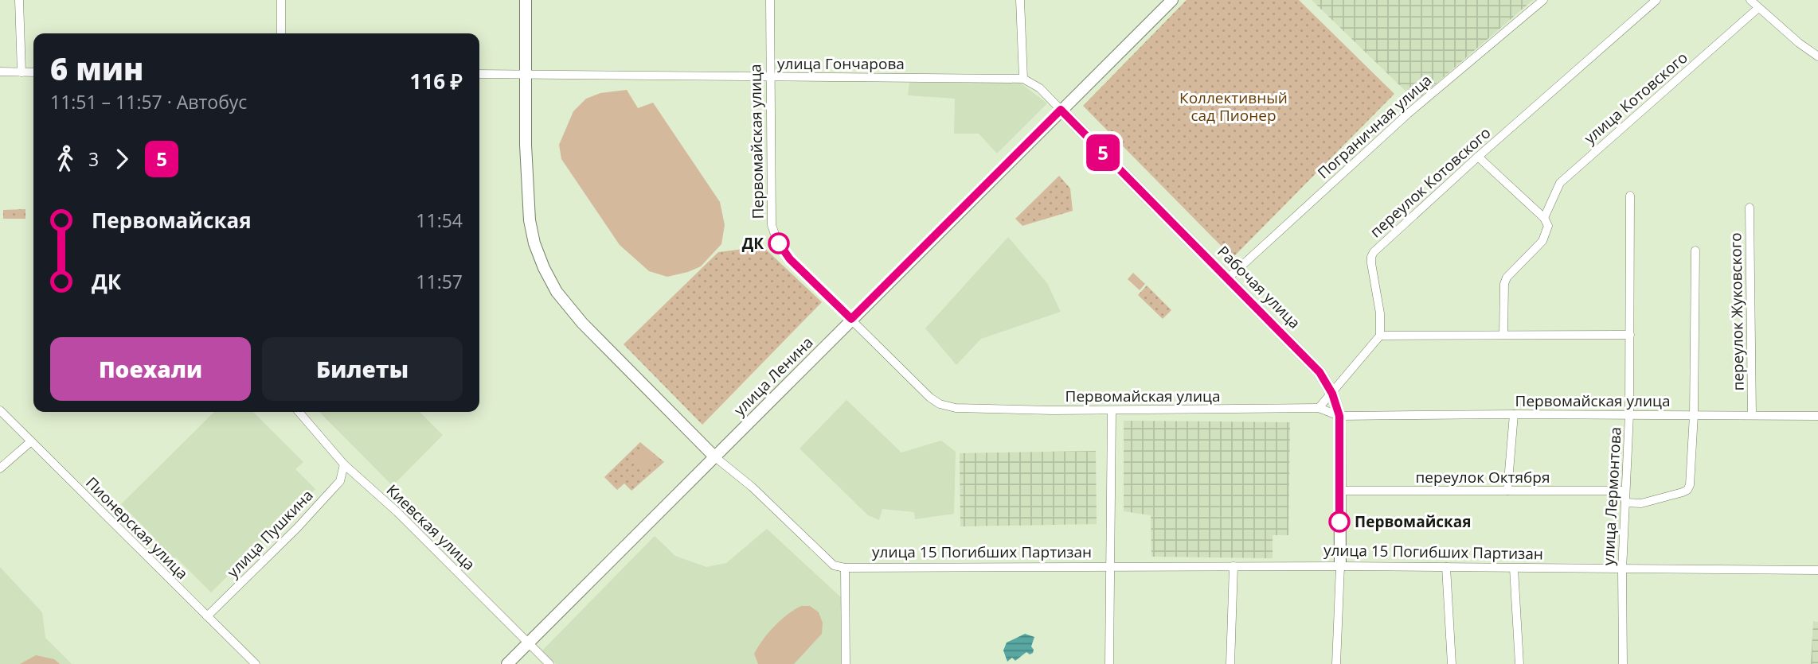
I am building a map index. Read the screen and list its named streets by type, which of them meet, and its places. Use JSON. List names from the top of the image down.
{
  "streets": {
    "street": [
      "улица Гончарова",
      "улица Котовского",
      "Пограничная улица",
      "Первомайская улица",
      "переулок Котовского",
      "Рабочая улица",
      "переулок Жуковского",
      "улица Ленина",
      "переулок Октября",
      "улица Лермонтова",
      "Киевская улица",
      "Пионерская улица",
      "улица Пушкина",
      "улица 15 Погибших Партизан"
    ]
  },
  "crossings": [
    ["улица Гончарова", "Первомайская улица"],
    ["улица Гончарова", "улица 15 Погибших Партизан"],
    ["Пограничная улица", "Рабочая улица"],
    ["Первомайская улица", "Рабочая улица"],
    ["Первомайская улица", "переулок Жуковского"],
    ["Первомайская улица", "улица Ленина"],
    ["Первомайская улица", "улица Лермонтова"],
    ["Рабочая улица", "улица Ленина"],
    ["Рабочая улица", "переулок Октября"],
    ["Рабочая улица", "улица 15 Погибших Партизан"],
    ["улица Ленина", "Киевская улица"],
    ["улица Ленина", "улица 15 Погибших Партизан"],
    ["переулок Октября", "улица Лермонтова"],
    ["улица Лермонтова", "улица 15 Погибших Партизан"],
    ["Киевская улица", "улица Пушкина"],
    ["Пионерская улица", "улица Пушкина"]
  ],
  "parks": ["Коллективный сад Пионер"],
  "places": ["ДК", "Первомайская"],
  "lines": ["bus line 5"],
  "page": {
    "on_map": "5",
    "heading": ["6 мин", "11:51 – 11:57 · Автобус", "116 ₽"],
    "legs": ["3", "5"],
    "list": [
      {
        "name": "Первомайская",
        "value": "11:54"
      },
      {
        "name": "ДК",
        "value": "11:57"
      }
    ],
    "buttons": ["Поехали", "Билеты"]
  }
}
